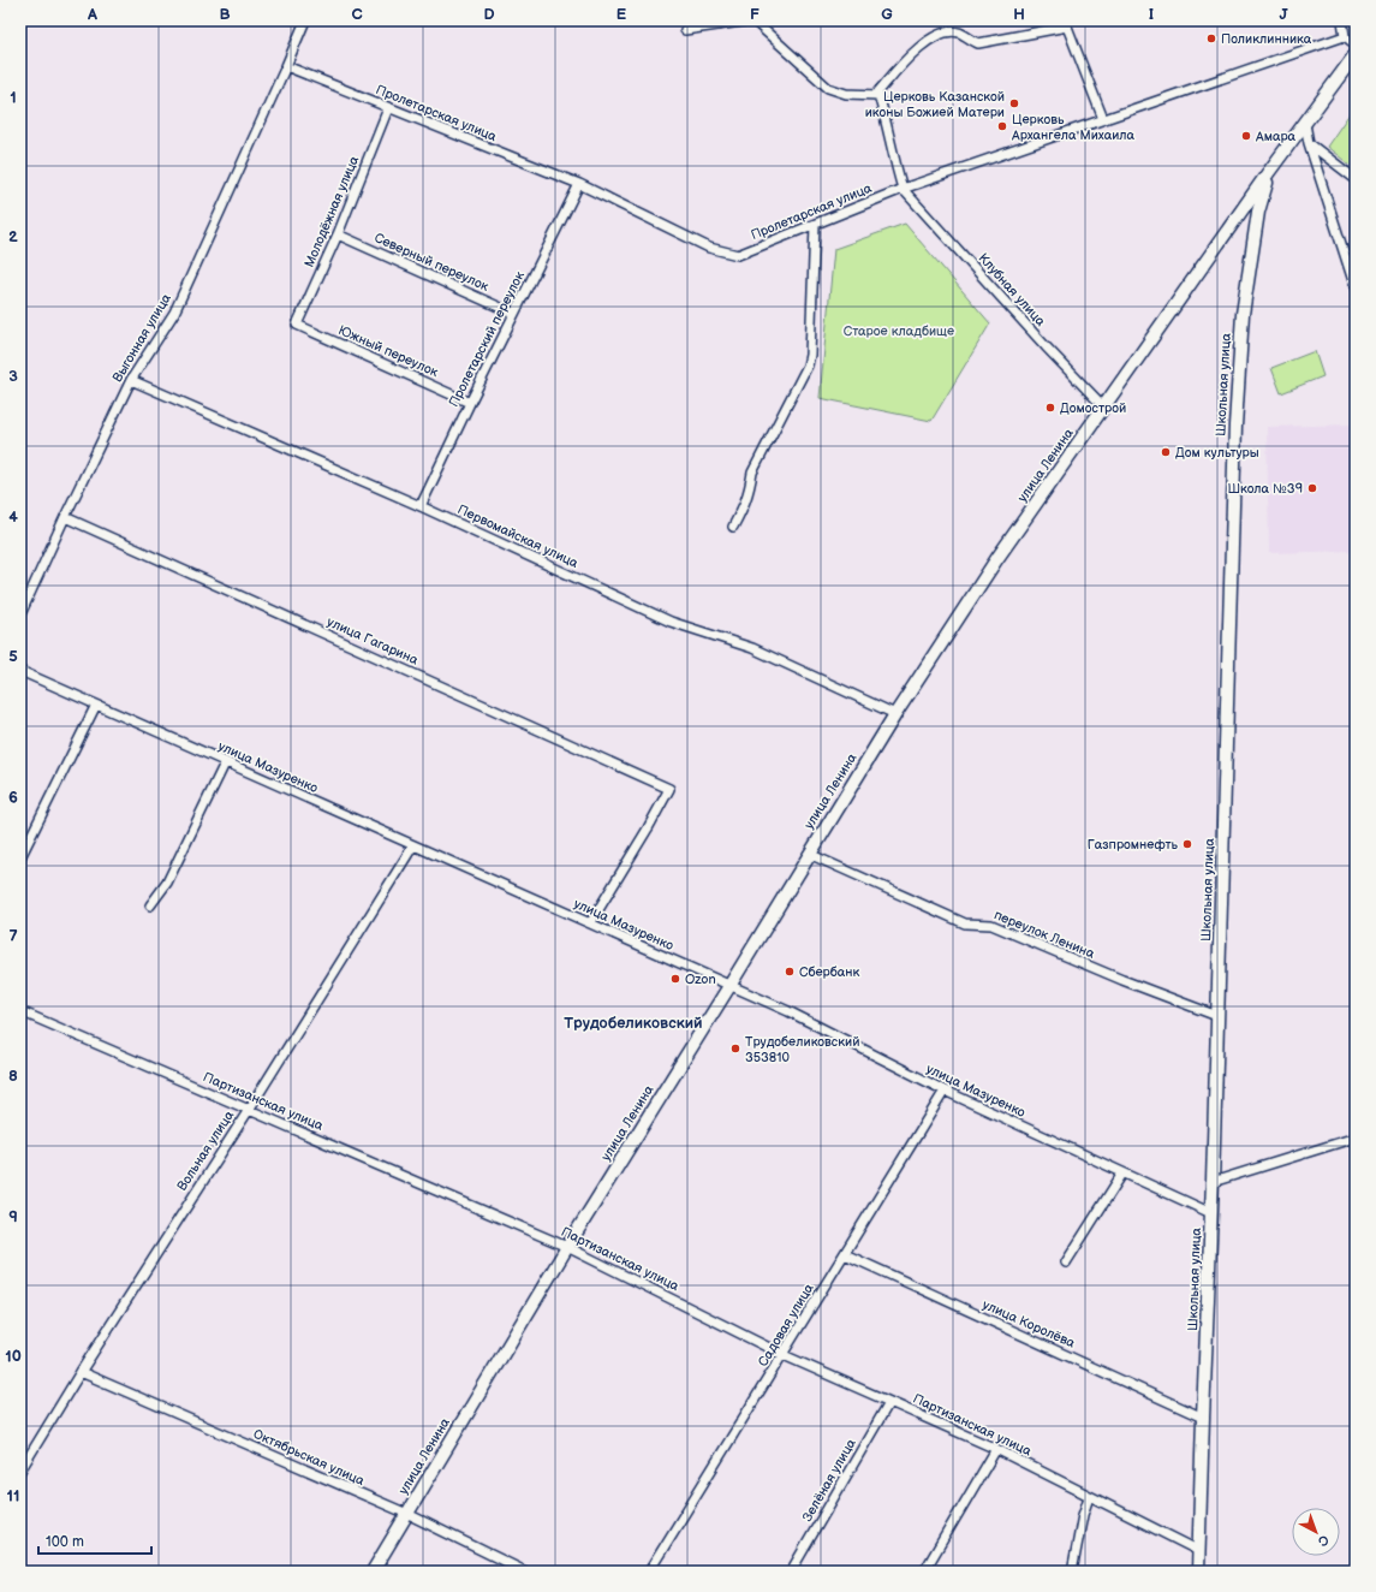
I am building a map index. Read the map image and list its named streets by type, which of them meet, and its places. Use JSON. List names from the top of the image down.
{
  "streets": {
    "street": [
      "Пролетарская улица",
      "Молодёжная улица",
      "Северный переулок",
      "Клубная улица",
      "Выгонная улица",
      "Пролетарский переулок",
      "Южный переулок",
      "Школьная улица",
      "улица Ленина",
      "Первомайская улица",
      "улица Гагарина",
      "улица Мазуренко",
      "переулок Ленина",
      "Партизанская улица",
      "Вольная улица",
      "улица Королёва",
      "Садовая улица",
      "Октябрьская улица",
      "Зелёная улица"
    ]
  },
  "crossings": [
    ["Пролетарская улица", "Молодёжная улица"],
    ["Пролетарская улица", "Клубная улица"],
    ["Пролетарская улица", "Выгонная улица"],
    ["Пролетарская улица", "Пролетарский переулок"],
    ["Молодёжная улица", "Северный переулок"],
    ["Молодёжная улица", "Южный переулок"],
    ["Северный переулок", "Пролетарский переулок"],
    ["Клубная улица", "улица Ленина"],
    ["Выгонная улица", "Первомайская улица"],
    ["Выгонная улица", "улица Гагарина"],
    ["Пролетарский переулок", "Южный переулок"],
    ["Пролетарский переулок", "Первомайская улица"],
    ["Школьная улица", "улица Ленина"],
    ["Школьная улица", "улица Мазуренко"],
    ["Школьная улица", "переулок Ленина"],
    ["Школьная улица", "Партизанская улица"],
    ["Школьная улица", "улица Королёва"],
    ["улица Ленина", "Первомайская улица"],
    ["улица Ленина", "улица Мазуренко"],
    ["улица Ленина", "переулок Ленина"],
    ["улица Ленина", "Партизанская улица"],
    ["улица Ленина", "Октябрьская улица"],
    ["улица Гагарина", "улица Мазуренко"],
    ["улица Мазуренко", "Вольная улица"],
    ["улица Мазуренко", "Садовая улица"],
    ["Партизанская улица", "Вольная улица"],
    ["Партизанская улица", "Садовая улица"],
    ["Партизанская улица", "Зелёная улица"],
    ["Вольная улица", "Октябрьская улица"],
    ["улица Королёва", "Садовая улица"]
  ],
  "districts": ["Трудобеликовский"],
  "parks": ["Старое кладбище"],
  "places": [
    "Поликлинника",
    "Церковь Казанской иконы Божией Матери",
    "Церковь Архангела Михаила",
    "Амара",
    "Домострой",
    "Дом культуры",
    "Школа №39",
    "Газпромнефть",
    "Сбербанк",
    "Ozon",
    "Трудобеликовский 353810"
  ],
  "scale_bar": "100 m",
  "north": "bottom right",
  "grid": {
    "columns": [
      "A",
      "B",
      "C",
      "D",
      "E",
      "F",
      "G",
      "H",
      "I",
      "J"
    ],
    "rows": [
      "1",
      "2",
      "3",
      "4",
      "5",
      "6",
      "7",
      "8",
      "9",
      "10",
      "11"
    ]
  }
}
